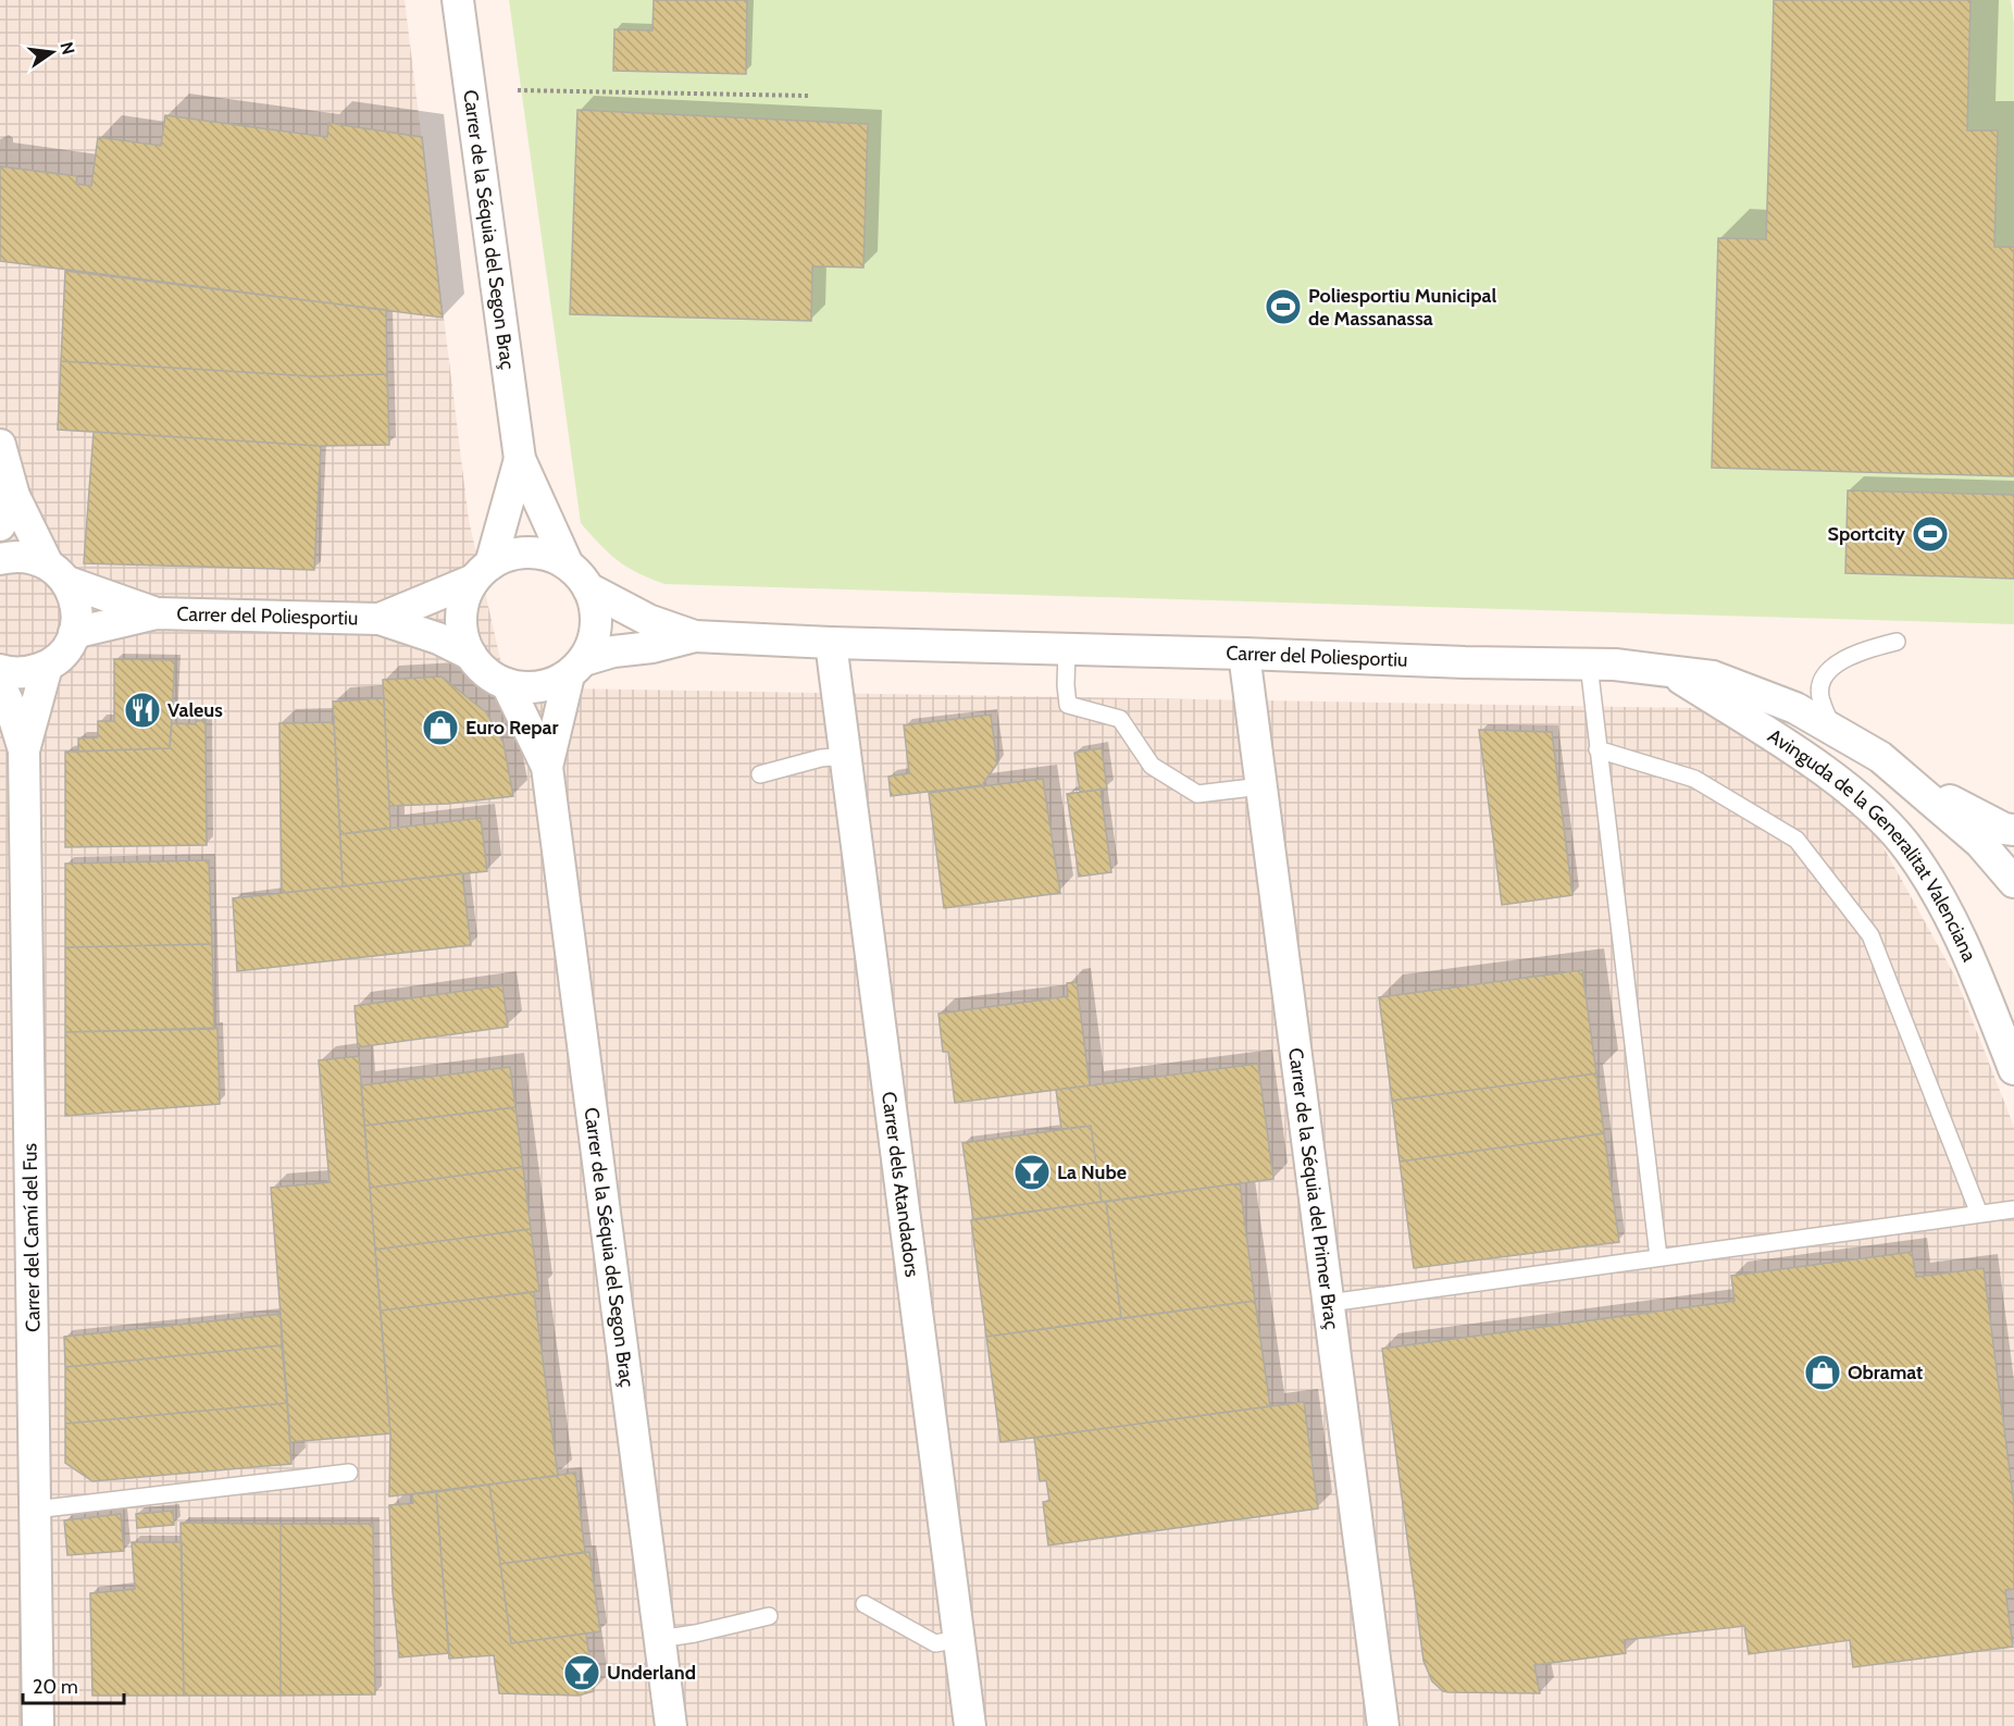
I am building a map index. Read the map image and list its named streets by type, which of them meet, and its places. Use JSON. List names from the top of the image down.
{
  "streets": {
    "street": [
      "Carrer de la Séquia del Segon Braç",
      "Carrer del Poliesportiu",
      "Avinguda de la Generalitat Valenciana",
      "Carrer dels Atandadors",
      "Carrer de la Séquia del Primer Braç",
      "Carrer del Camí del Fus"
    ]
  },
  "crossings": [
    ["Carrer de la Séquia del Segon Braç", "Carrer del Poliesportiu"],
    ["Carrer del Poliesportiu", "Avinguda de la Generalitat Valenciana"],
    ["Carrer del Poliesportiu", "Carrer dels Atandadors"],
    ["Carrer del Poliesportiu", "Carrer de la Séquia del Primer Braç"]
  ],
  "places": {
    "sports": ["Poliesportiu Municipal de Massanassa", "Sportcity"],
    "restaurant": ["Valeus"],
    "shop": ["Euro Repar", "Obramat"],
    "bar": ["La Nube", "Underland"]
  },
  "scale_bar": "20 m",
  "north": "right"
}
